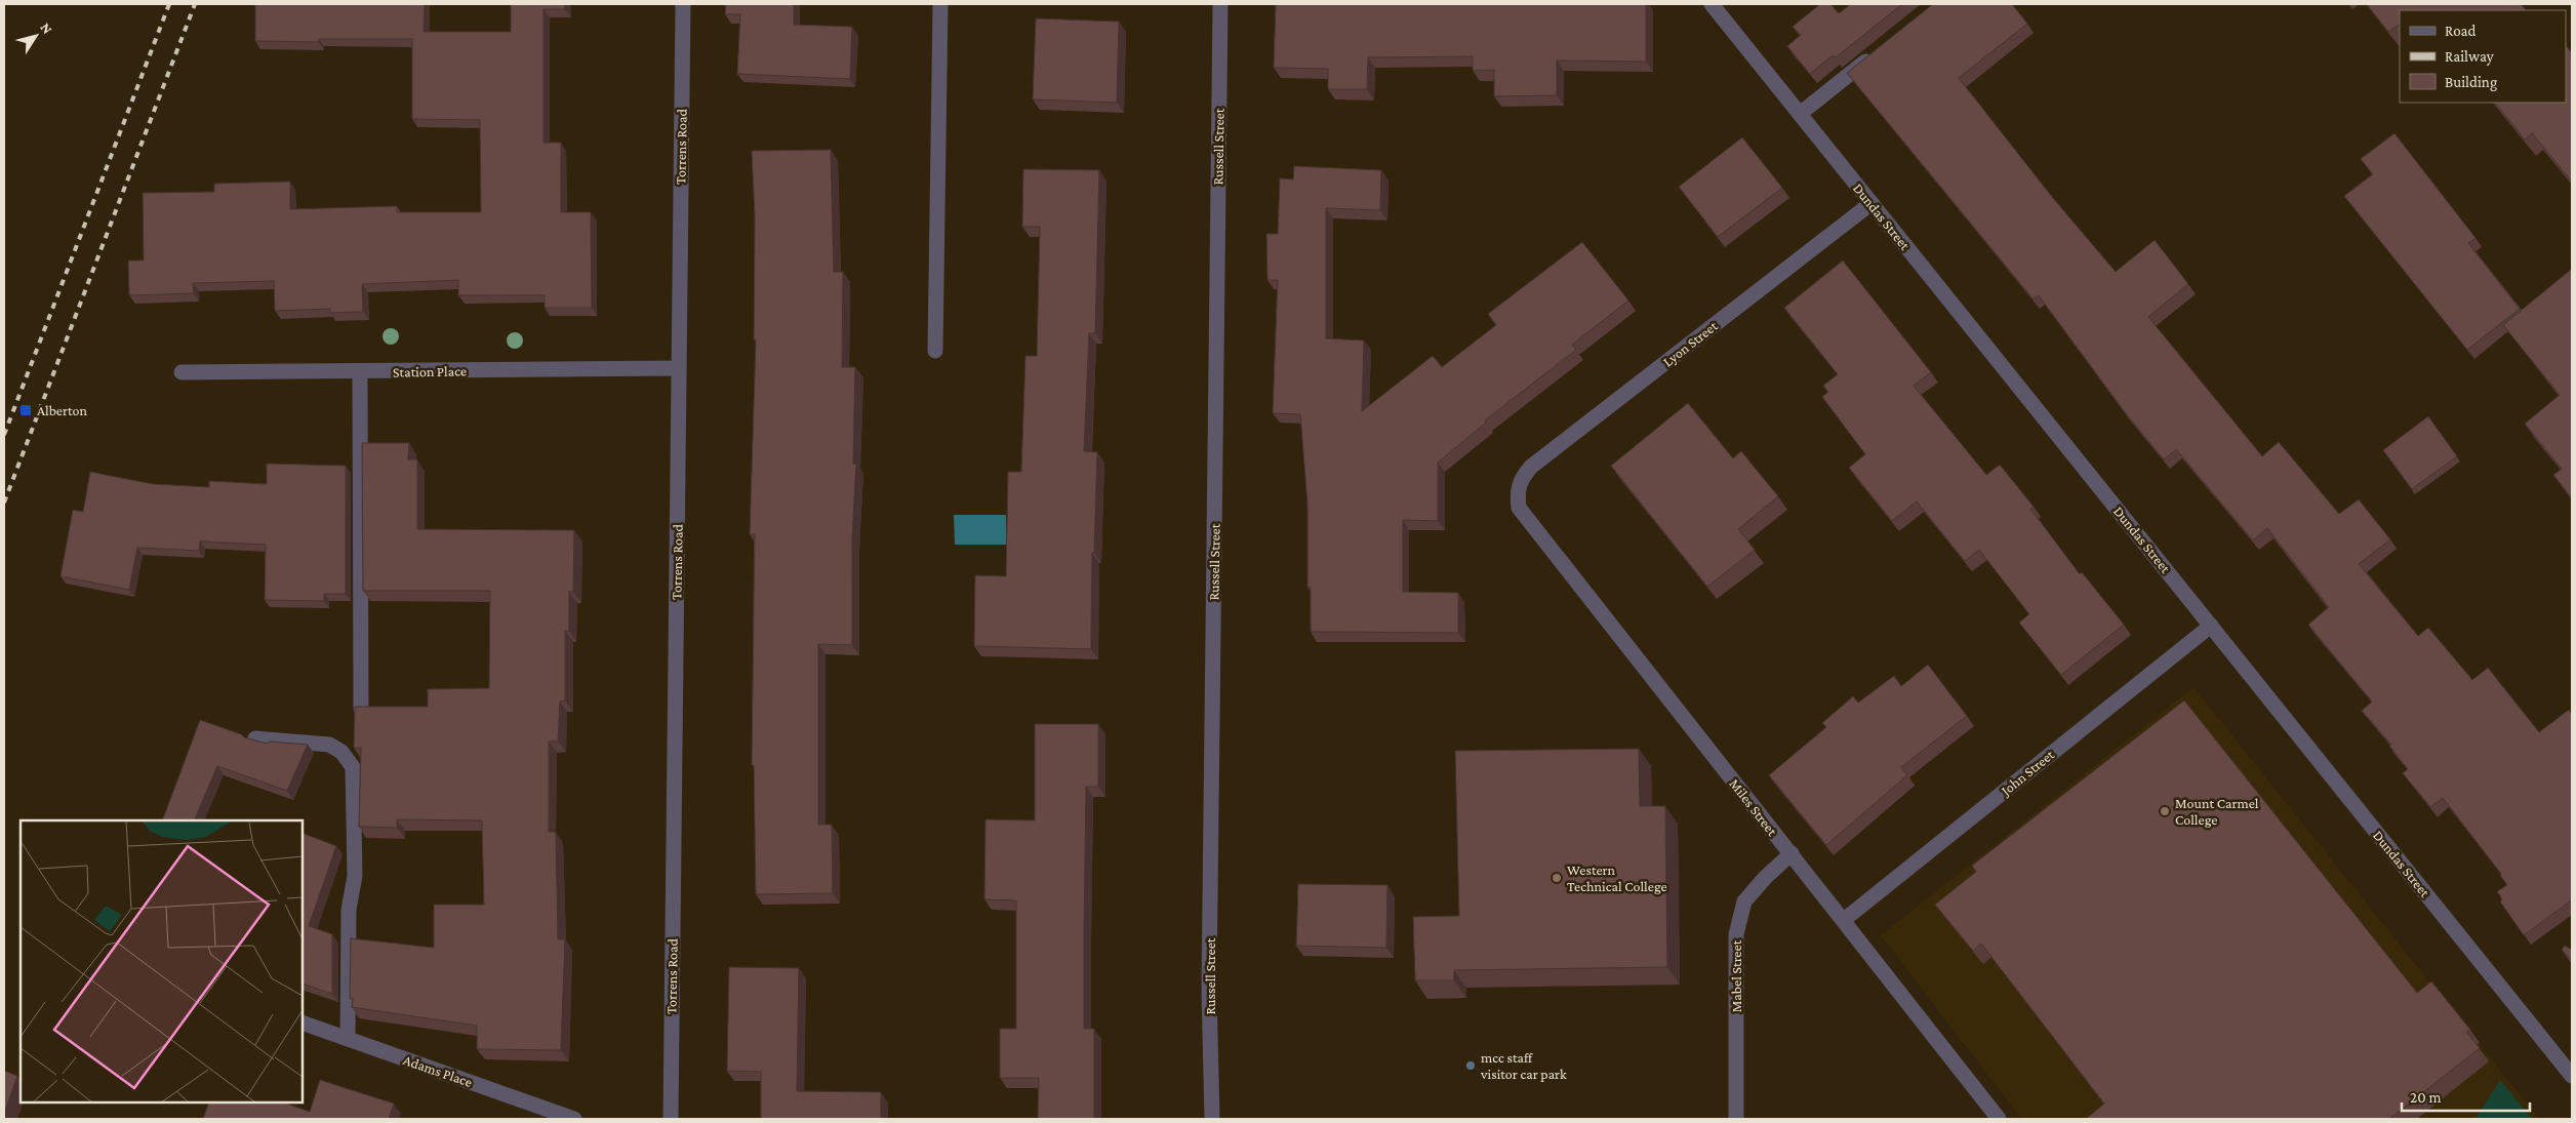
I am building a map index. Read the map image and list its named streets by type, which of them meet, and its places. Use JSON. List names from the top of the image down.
{
  "streets": {
    "street": [
      "Torrens Road",
      "Russell Street",
      "Dundas Street",
      "Lyon Street",
      "Station Place",
      "John Street",
      "Miles Street",
      "Mabel Street",
      "Adams Place"
    ]
  },
  "crossings": [
    ["Torrens Road", "Station Place"],
    ["Dundas Street", "Lyon Street"],
    ["Dundas Street", "John Street"],
    ["Lyon Street", "Miles Street"],
    ["John Street", "Miles Street"],
    ["Miles Street", "Mabel Street"]
  ],
  "places": {
    "transit": ["Alberton"],
    "other": ["Mount Carmel College", "Western Technical College", "mcc staff visitor car park"]
  },
  "legend": ["Road", "Railway", "Building"],
  "scale_bar": "20 m",
  "north": "top right"
}
